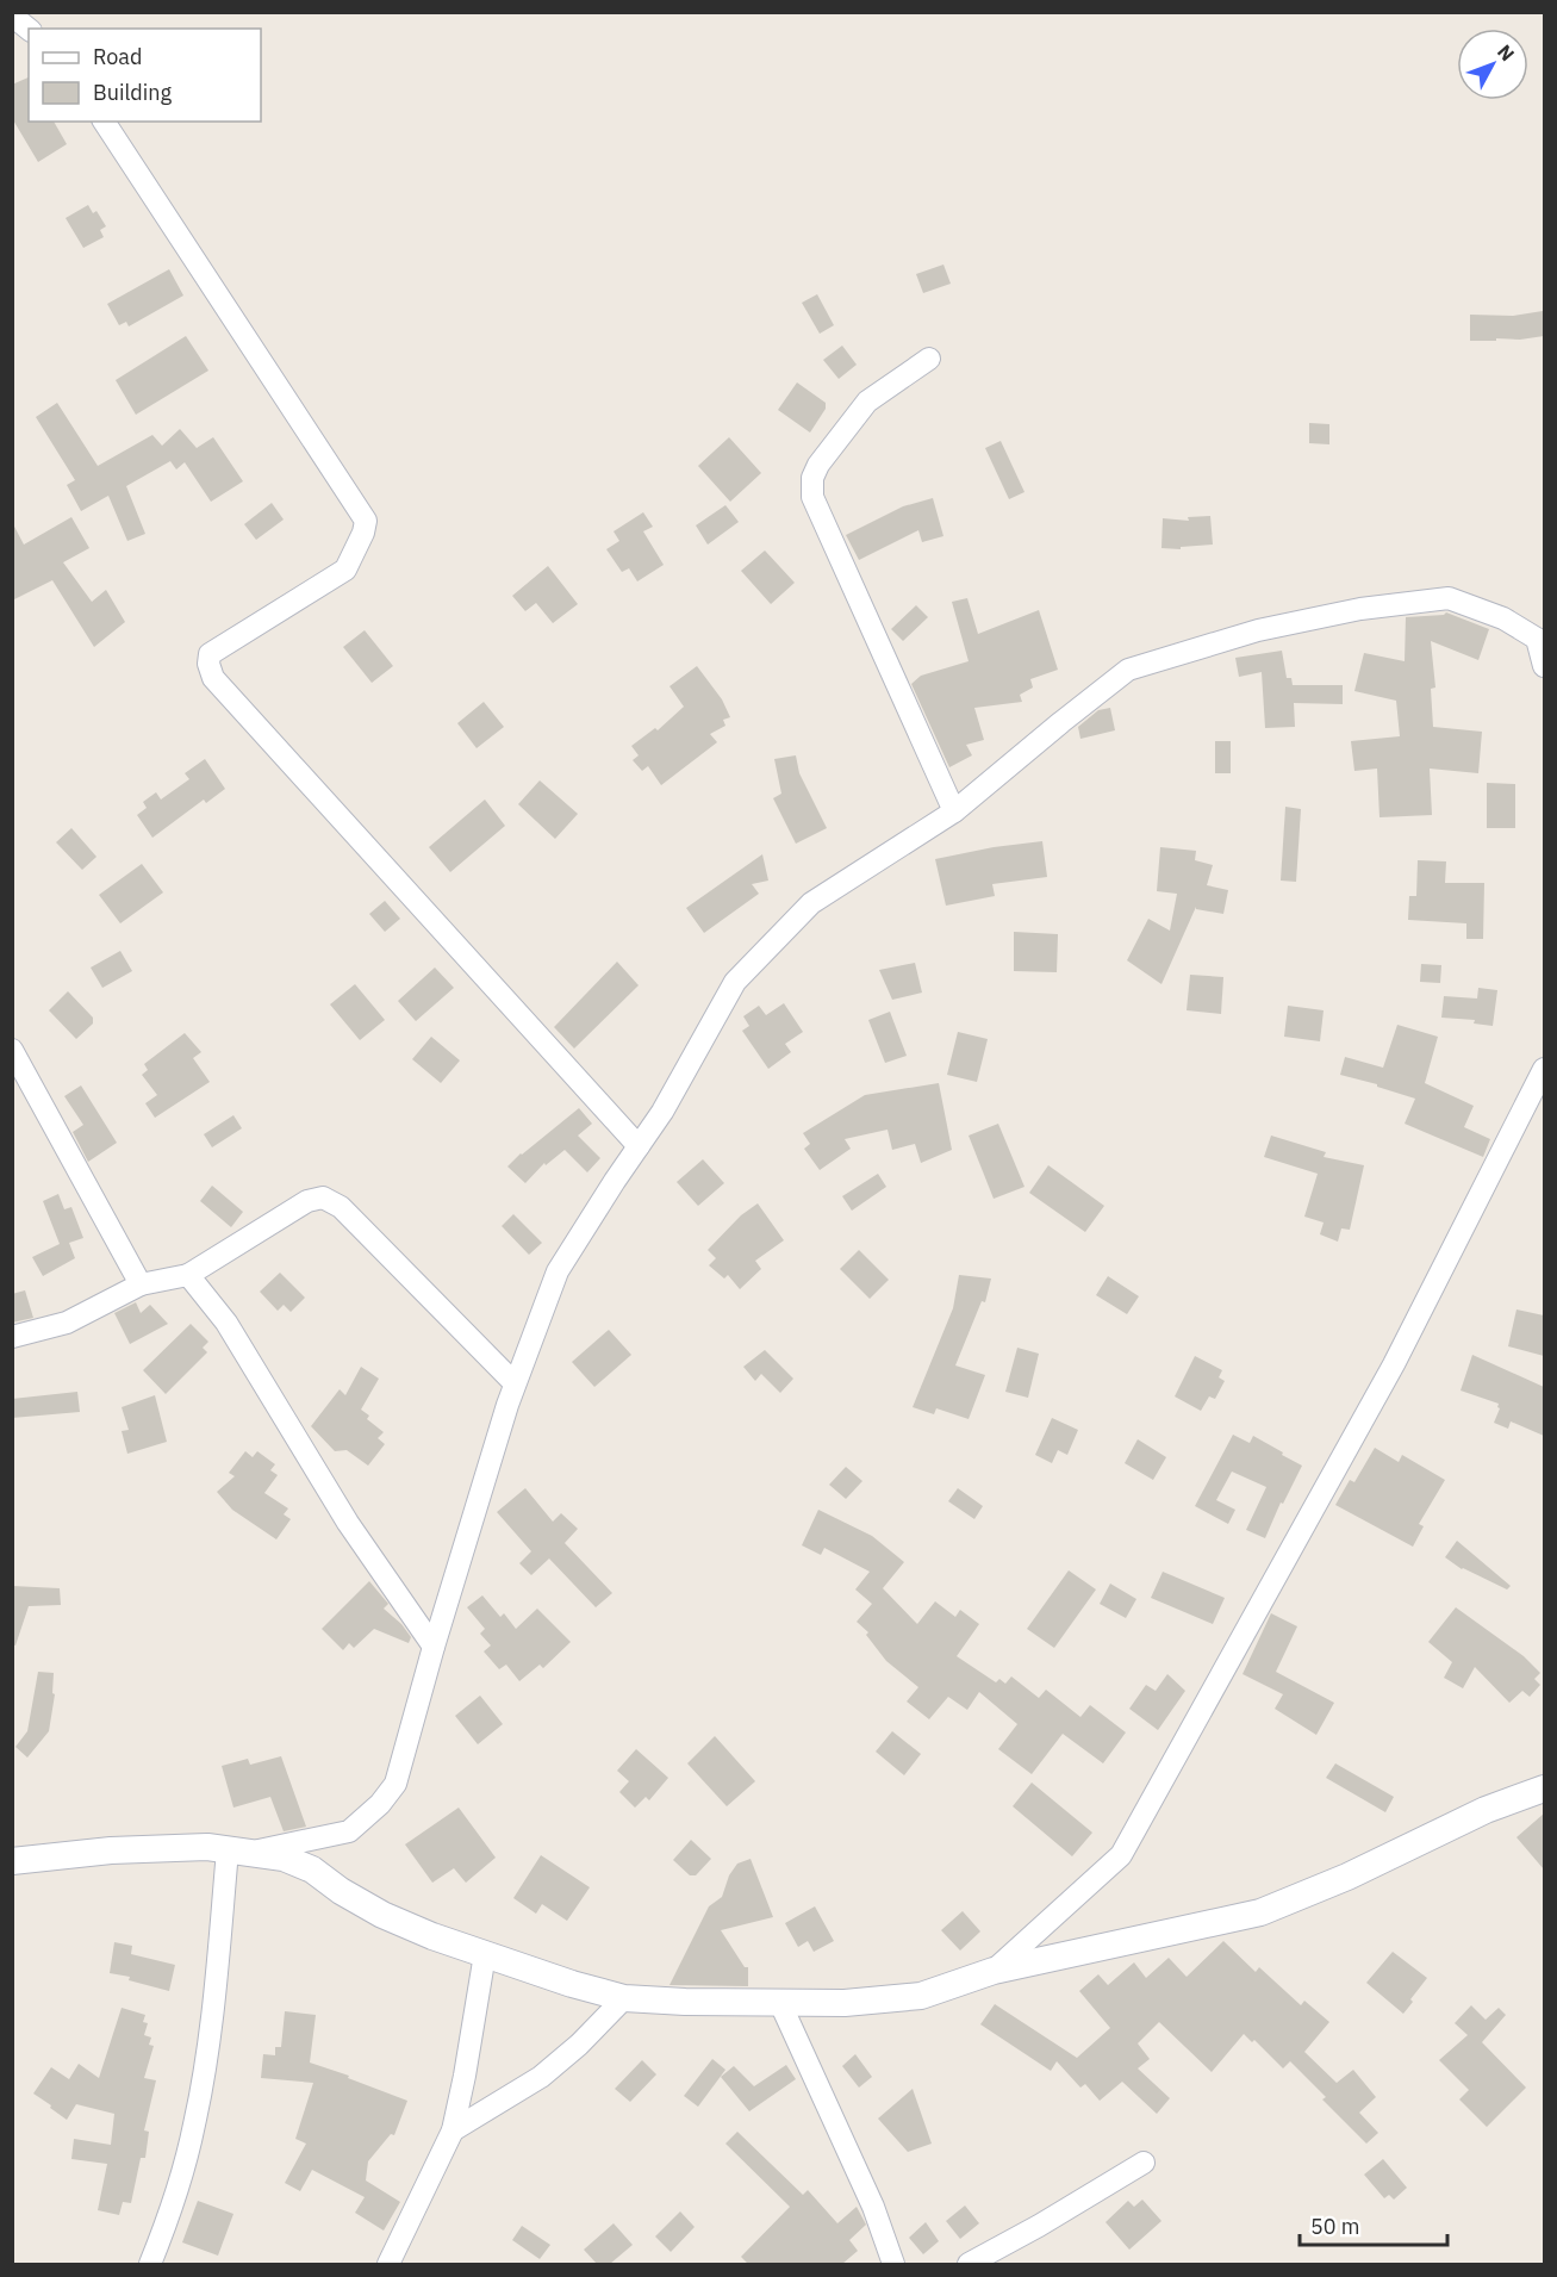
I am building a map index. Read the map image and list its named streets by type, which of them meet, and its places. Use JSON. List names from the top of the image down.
{
  "legend": ["Road", "Building"],
  "scale_bar": "50 m",
  "north": "top right"
}
